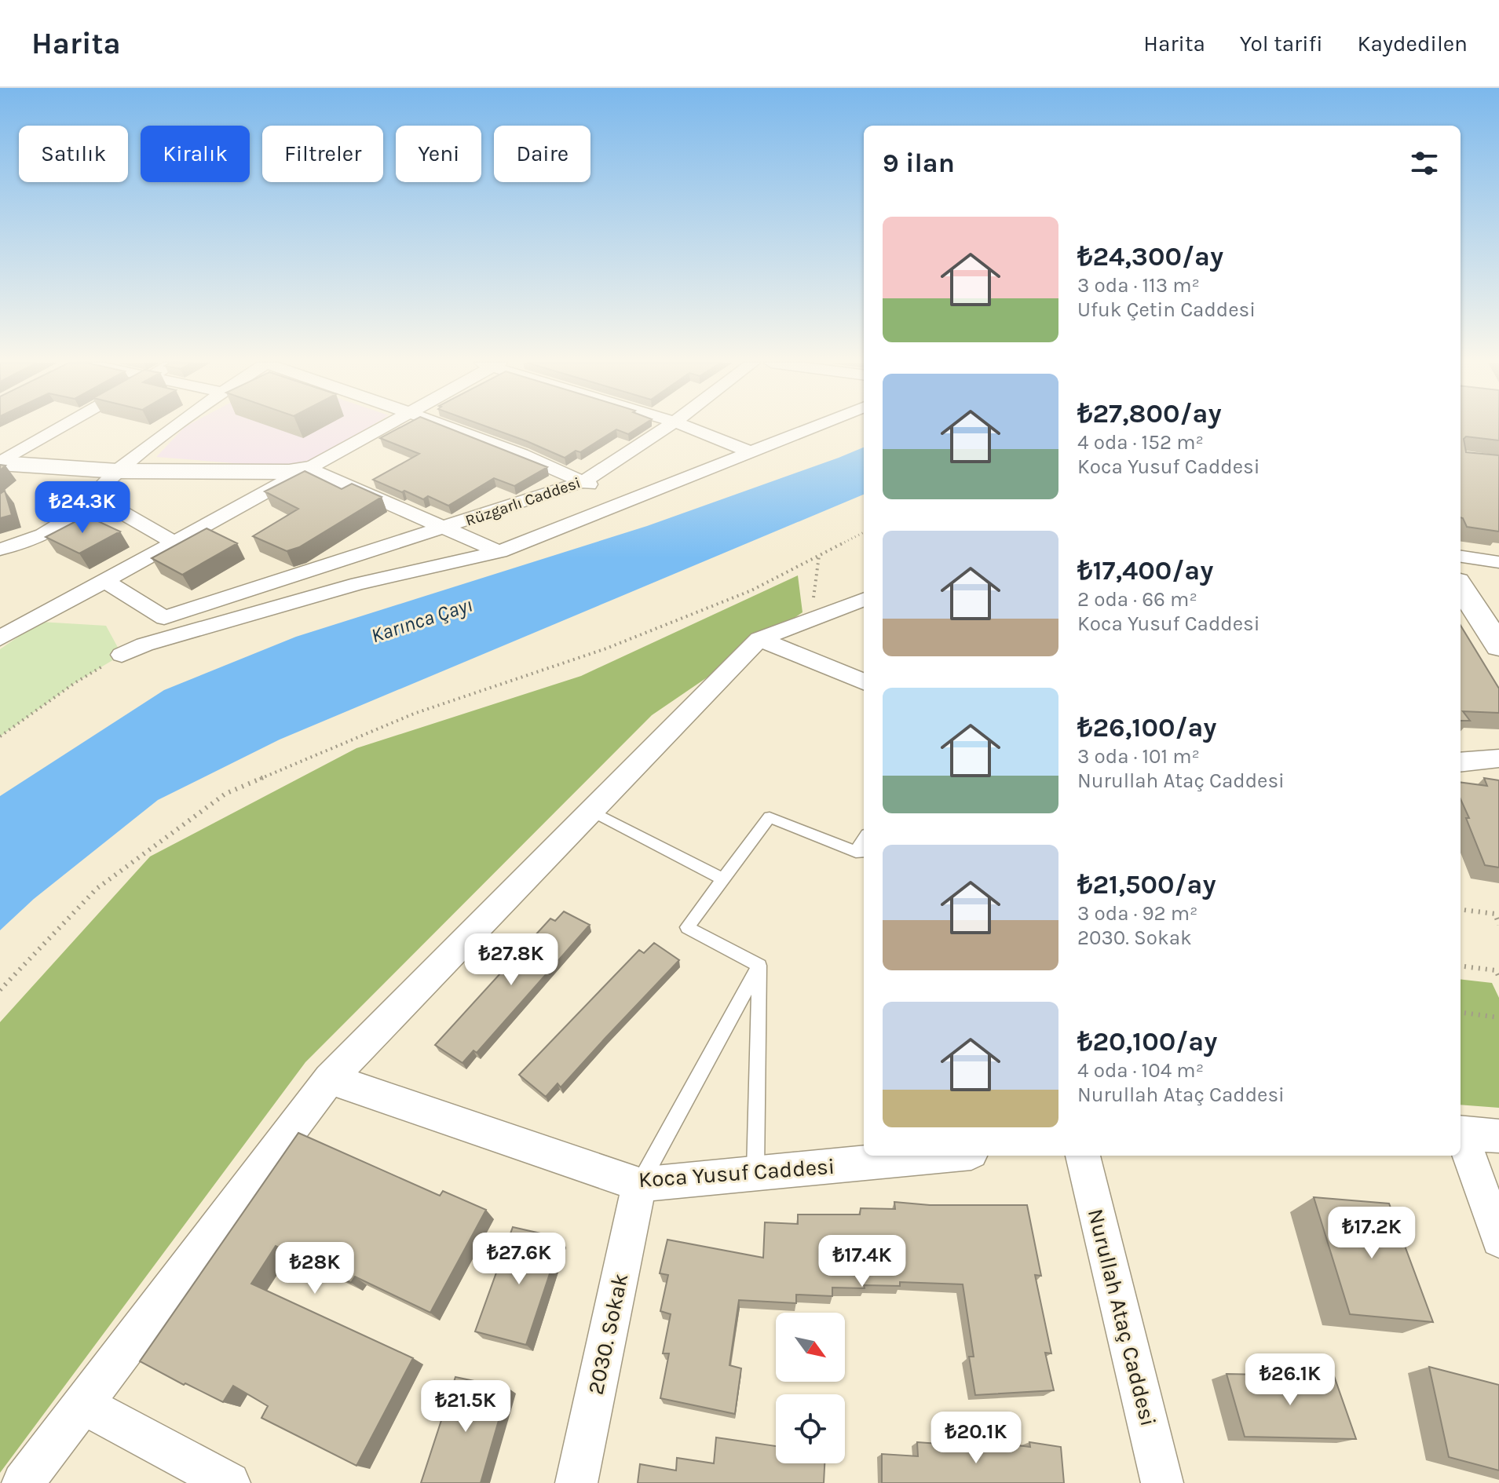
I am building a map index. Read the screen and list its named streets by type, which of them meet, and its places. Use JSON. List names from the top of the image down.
{
  "streets": {
    "street": [
      "Rüzgarlı Caddesi",
      "Koca Yusuf Caddesi",
      "Nurullah Ataç Caddesi",
      "2030. Sokak"
    ]
  },
  "crossings": [
    ["Koca Yusuf Caddesi", "2030. Sokak"]
  ],
  "water": ["Karınca Çayı"],
  "north": "bottom right",
  "page": {
    "header": "Harita",
    "nav": ["Harita", "Yol tarifi", "Kaydedilen"],
    "chip": [
      "Satılık",
      "Kiralık",
      "Filtreler",
      "Yeni",
      "Daire"
    ],
    "heading": "9 ilan",
    "list": [
      {
        "name": "₺24,300/ay",
        "note": "3 oda · 113 m² · Ufuk Çetin Caddesi"
      },
      {
        "name": "₺27,800/ay",
        "note": "4 oda · 152 m² · Koca Yusuf Caddesi"
      },
      {
        "name": "₺17,400/ay",
        "note": "2 oda · 66 m² · Koca Yusuf Caddesi"
      },
      {
        "name": "₺26,100/ay",
        "note": "3 oda · 101 m² · Nurullah Ataç Caddesi"
      },
      {
        "name": "₺21,500/ay",
        "note": "3 oda · 92 m² · 2030. Sokak"
      },
      {
        "name": "₺20,100/ay",
        "note": "4 oda · 104 m² · Nurullah Ataç Caddesi"
      }
    ],
    "price": [
      "₺24.3K",
      "₺27.8K",
      "₺17.2K",
      "₺27.6K",
      "₺17.4K",
      "₺28K",
      "₺26.1K",
      "₺21.5K",
      "₺20.1K"
    ]
  }
}
